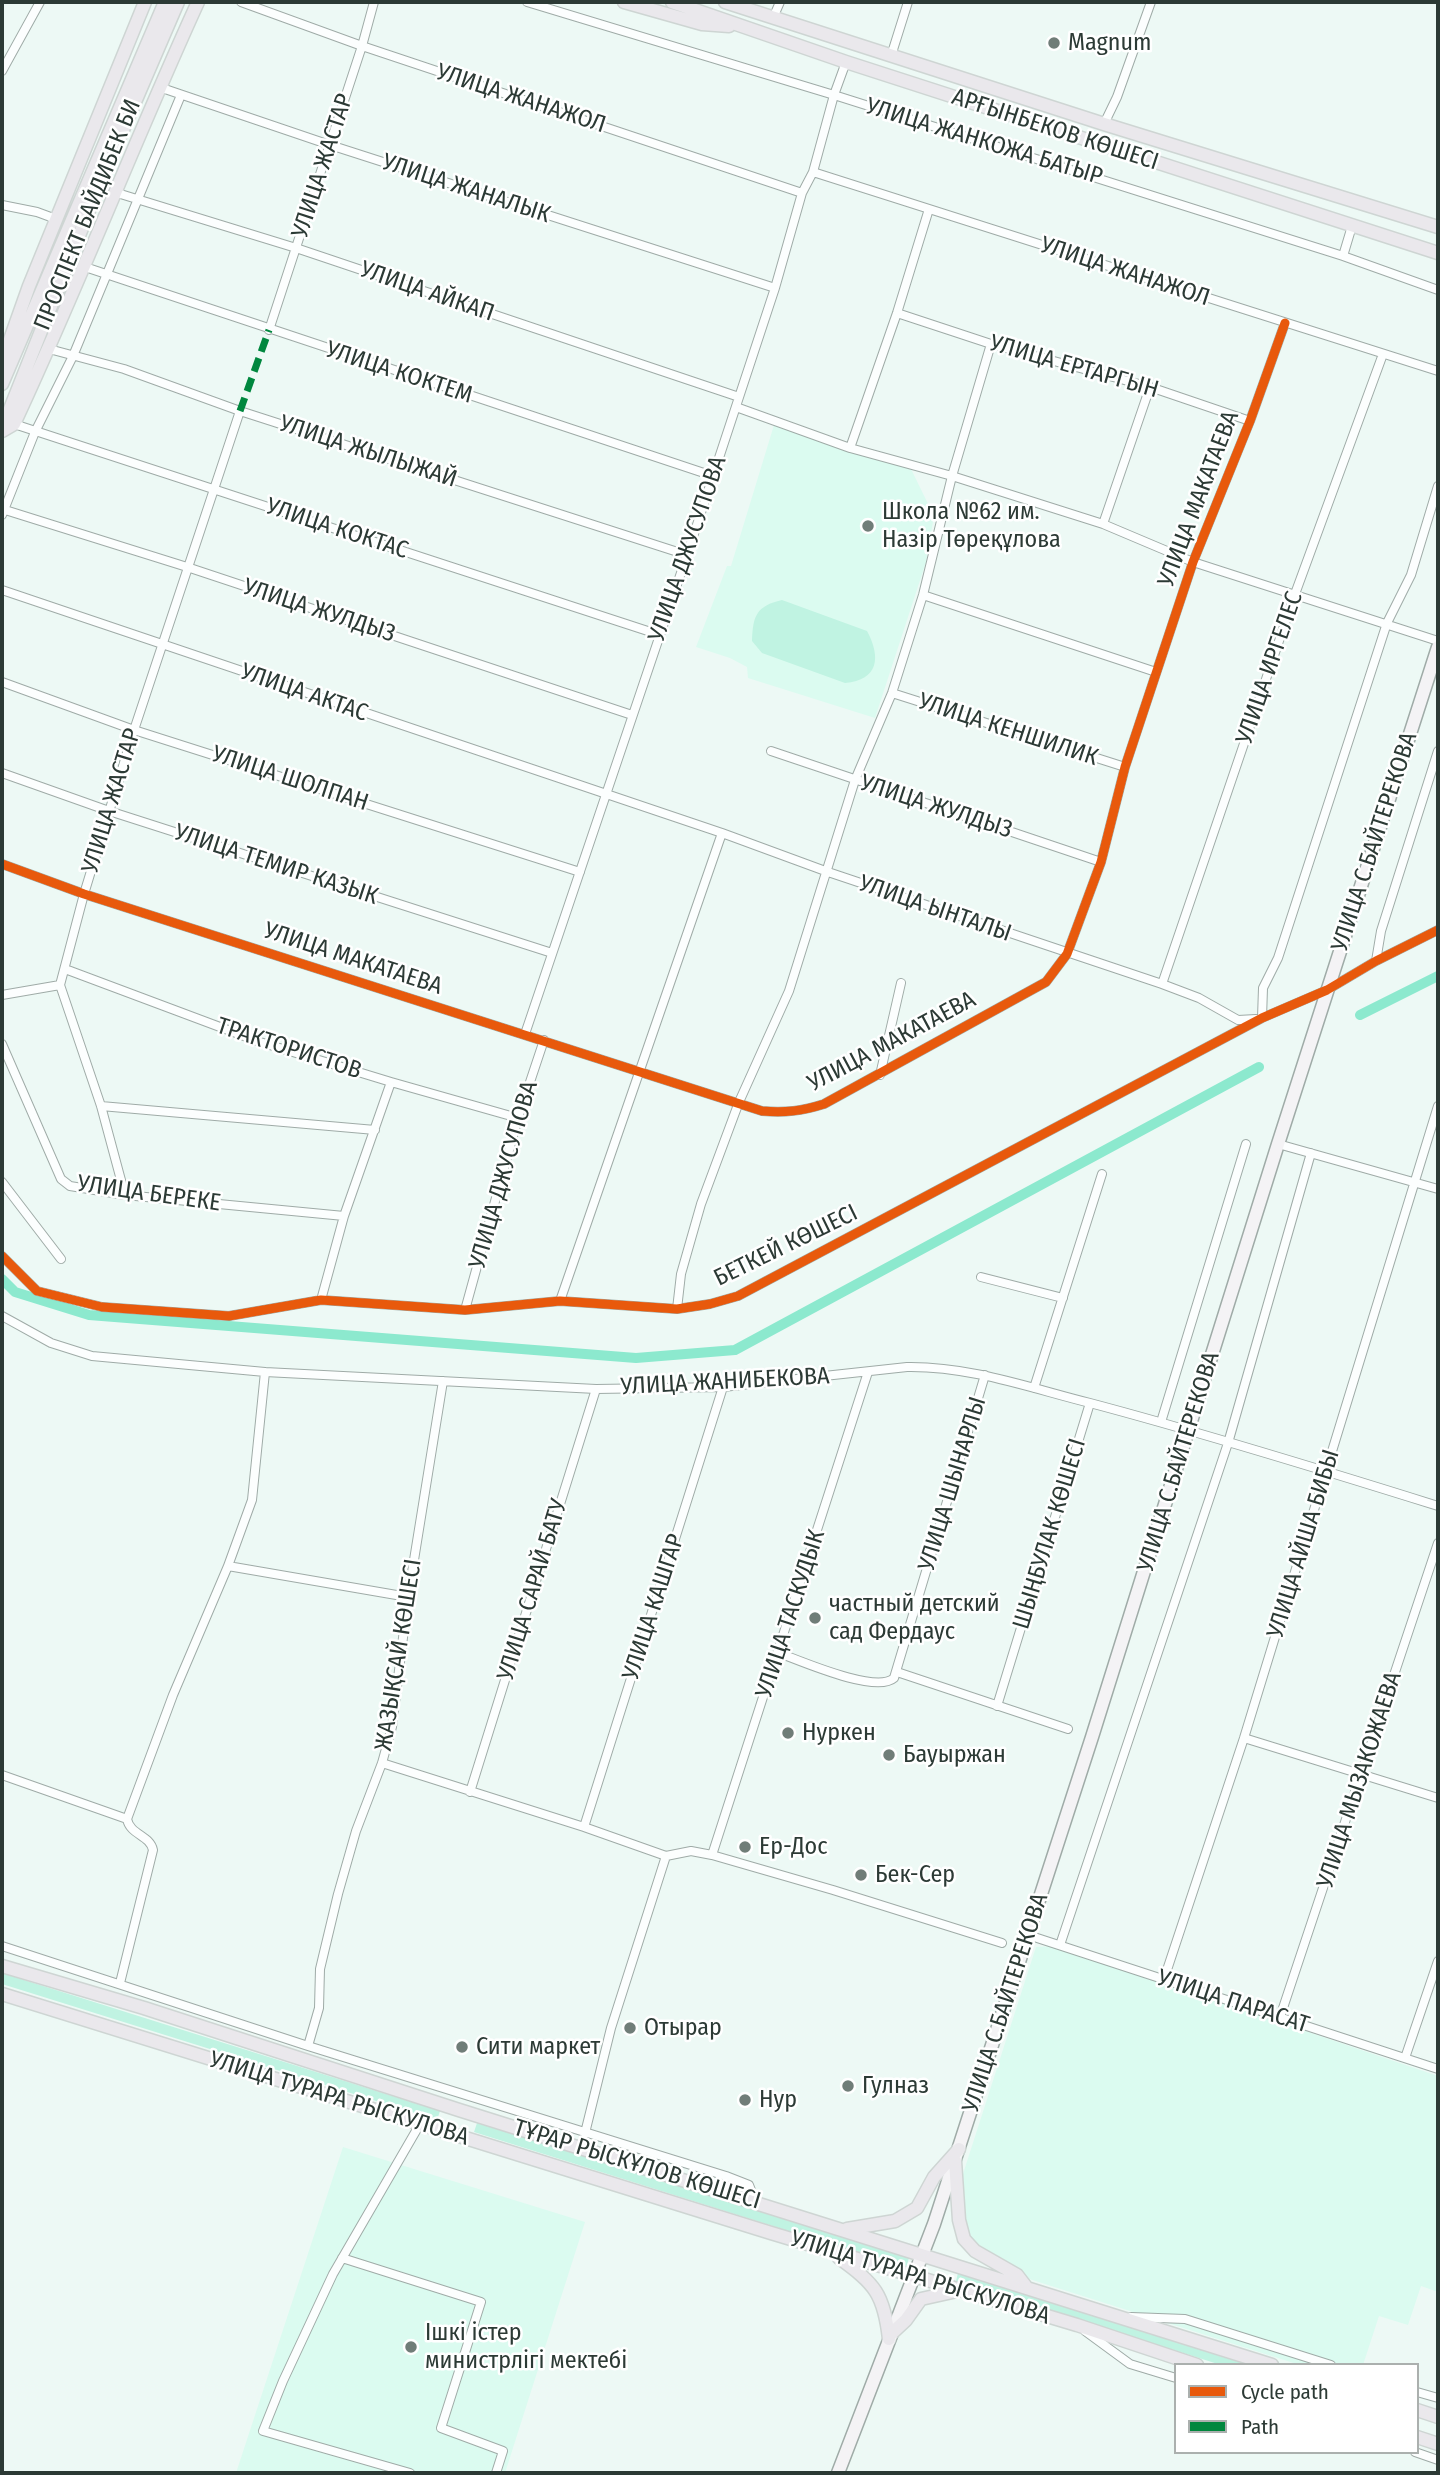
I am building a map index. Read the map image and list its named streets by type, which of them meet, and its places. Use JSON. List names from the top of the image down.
{
  "streets": {
    "main road": [
      "АРҒЫНБЕКОВ КӨШЕСІ",
      "ПРОСПЕКТ БАЙДИБЕК БИ",
      "УЛИЦА С.БАЙТЕРЕКОВА",
      "УЛИЦА ТУРАРА РЫСКУЛОВА",
      "ТҰРАР РЫСКҰЛОВ КӨШЕСІ"
    ],
    "street": [
      "УЛИЦА ЖАНАЖОЛ",
      "УЛИЦА ЖАНКОЖА БАТЫР",
      "УЛИЦА ЖАСТАР",
      "УЛИЦА ЖАНАЛЫК",
      "УЛИЦА АЙКАП",
      "УЛИЦА ЕРТАРГЫН",
      "УЛИЦА КОКТЕМ",
      "УЛИЦА ЖЫЛЫЖАЙ",
      "УЛИЦА МАКАТАЕВА",
      "УЛИЦА КОКТАС",
      "УЛИЦА ДЖУСУПОВА",
      "УЛИЦА ЖУЛДЫЗ",
      "УЛИЦА ИРГЕЛЕС",
      "УЛИЦА АКТАС",
      "УЛИЦА КЕНШИЛИК",
      "УЛИЦА ШОЛПАН",
      "УЛИЦА ТЕМИР КАЗЫК",
      "УЛИЦА ЫНТАЛЫ",
      "ТРАКТОРИСТОВ",
      "УЛИЦА БЕРЕКЕ",
      "БЕТКЕЙ КӨШЕСІ",
      "УЛИЦА ЖАНИБЕКОВА",
      "УЛИЦА ШЫНАРЛЫ",
      "ШЫҢБУЛАК КӨШЕСІ",
      "УЛИЦА АЙША БИБЫ",
      "УЛИЦА САРАЙ БАТУ",
      "УЛИЦА КАШГАР",
      "УЛИЦА ТАСКУДЫК",
      "ЖАЗЫҚСАЙ КӨШЕСІ",
      "УЛИЦА МЫЗАКОЖАЕВА",
      "УЛИЦА ПАРАСАТ"
    ]
  },
  "crossings": [
    ["УЛИЦА ЖАНАЖОЛ", "УЛИЦА ЖАСТАР"],
    ["УЛИЦА ЖАНАЖОЛ", "УЛИЦА МАКАТАЕВА"],
    ["УЛИЦА ЖАНАЖОЛ", "УЛИЦА ДЖУСУПОВА"],
    ["УЛИЦА ЖАНАЖОЛ", "УЛИЦА ИРГЕЛЕС"],
    ["АРҒЫНБЕКОВ КӨШЕСІ", "УЛИЦА ДЖУСУПОВА"],
    ["УЛИЦА ЖАНКОЖА БАТЫР", "УЛИЦА ДЖУСУПОВА"],
    ["УЛИЦА ЖАСТАР", "УЛИЦА ЖАНАЛЫК"],
    ["УЛИЦА ЖАСТАР", "УЛИЦА АЙКАП"],
    ["УЛИЦА ЖАСТАР", "УЛИЦА КОКТЕМ"],
    ["УЛИЦА ЖАСТАР", "УЛИЦА ЖЫЛЫЖАЙ"],
    ["УЛИЦА ЖАСТАР", "УЛИЦА МАКАТАЕВА"],
    ["УЛИЦА ЖАСТАР", "УЛИЦА КОКТАС"],
    ["УЛИЦА ЖАСТАР", "УЛИЦА ЖУЛДЫЗ"],
    ["УЛИЦА ЖАСТАР", "УЛИЦА АКТАС"],
    ["УЛИЦА ЖАСТАР", "УЛИЦА ШОЛПАН"],
    ["УЛИЦА ЖАСТАР", "УЛИЦА ТЕМИР КАЗЫК"],
    ["УЛИЦА ЖАСТАР", "ТРАКТОРИСТОВ"],
    ["УЛИЦА ЖАНАЛЫК", "УЛИЦА ДЖУСУПОВА"],
    ["ПРОСПЕКТ БАЙДИБЕК БИ", "УЛИЦА КОКТАС"],
    ["УЛИЦА АЙКАП", "УЛИЦА ДЖУСУПОВА"],
    ["УЛИЦА ЕРТАРГЫН", "УЛИЦА МАКАТАЕВА"],
    ["УЛИЦА КОКТЕМ", "УЛИЦА ДЖУСУПОВА"],
    ["УЛИЦА ЖЫЛЫЖАЙ", "УЛИЦА ДЖУСУПОВА"],
    ["УЛИЦА МАКАТАЕВА", "УЛИЦА ДЖУСУПОВА"],
    ["УЛИЦА МАКАТАЕВА", "УЛИЦА ЖУЛДЫЗ"],
    ["УЛИЦА МАКАТАЕВА", "УЛИЦА КЕНШИЛИК"],
    ["УЛИЦА МАКАТАЕВА", "УЛИЦА ЫНТАЛЫ"],
    ["УЛИЦА КОКТАС", "УЛИЦА ДЖУСУПОВА"],
    ["УЛИЦА ДЖУСУПОВА", "УЛИЦА ЖУЛДЫЗ"],
    ["УЛИЦА ДЖУСУПОВА", "УЛИЦА АКТАС"],
    ["УЛИЦА ДЖУСУПОВА", "УЛИЦА ШОЛПАН"],
    ["УЛИЦА ДЖУСУПОВА", "УЛИЦА ТЕМИР КАЗЫК"],
    ["УЛИЦА ДЖУСУПОВА", "УЛИЦА ЫНТАЛЫ"],
    ["УЛИЦА ДЖУСУПОВА", "ТРАКТОРИСТОВ"],
    ["УЛИЦА ДЖУСУПОВА", "БЕТКЕЙ КӨШЕСІ"],
    ["УЛИЦА ИРГЕЛЕС", "УЛИЦА ЫНТАЛЫ"],
    ["УЛИЦА АКТАС", "УЛИЦА ЫНТАЛЫ"],
    ["УЛИЦА С.БАЙТЕРЕКОВА", "УЛИЦА ЖАНИБЕКОВА"],
    ["УЛИЦА С.БАЙТЕРЕКОВА", "УЛИЦА ПАРАСАТ"],
    ["УЛИЦА С.БАЙТЕРЕКОВА", "УЛИЦА ТУРАРА РЫСКУЛОВА"],
    ["УЛИЦА С.БАЙТЕРЕКОВА", "ТҰРАР РЫСКҰЛОВ КӨШЕСІ"],
    ["УЛИЦА ЫНТАЛЫ", "БЕТКЕЙ КӨШЕСІ"],
    ["УЛИЦА ЖАНИБЕКОВА", "УЛИЦА ШЫНАРЛЫ"],
    ["УЛИЦА ЖАНИБЕКОВА", "ШЫҢБУЛАК КӨШЕСІ"],
    ["УЛИЦА ЖАНИБЕКОВА", "УЛИЦА АЙША БИБЫ"],
    ["УЛИЦА ЖАНИБЕКОВА", "УЛИЦА САРАЙ БАТУ"],
    ["УЛИЦА ЖАНИБЕКОВА", "УЛИЦА КАШГАР"],
    ["УЛИЦА ЖАНИБЕКОВА", "УЛИЦА ТАСКУДЫК"],
    ["УЛИЦА ЖАНИБЕКОВА", "ЖАЗЫҚСАЙ КӨШЕСІ"],
    ["УЛИЦА АЙША БИБЫ", "УЛИЦА ПАРАСАТ"],
    ["УЛИЦА МЫЗАКОЖАЕВА", "УЛИЦА ПАРАСАТ"]
  ],
  "places": [
    "Magnum",
    "Школа №62 им. Назір Төреқұлова",
    "частный детский сад Фердаус",
    "Нуркен",
    "Бауыржан",
    "Ер-Дос",
    "Бек-Сер",
    "Отырар",
    "Сити маркет",
    "Гулназ",
    "Нур",
    "Ішкі істер министрлігі мектебі"
  ],
  "legend": ["Cycle path", "Path"]
}
